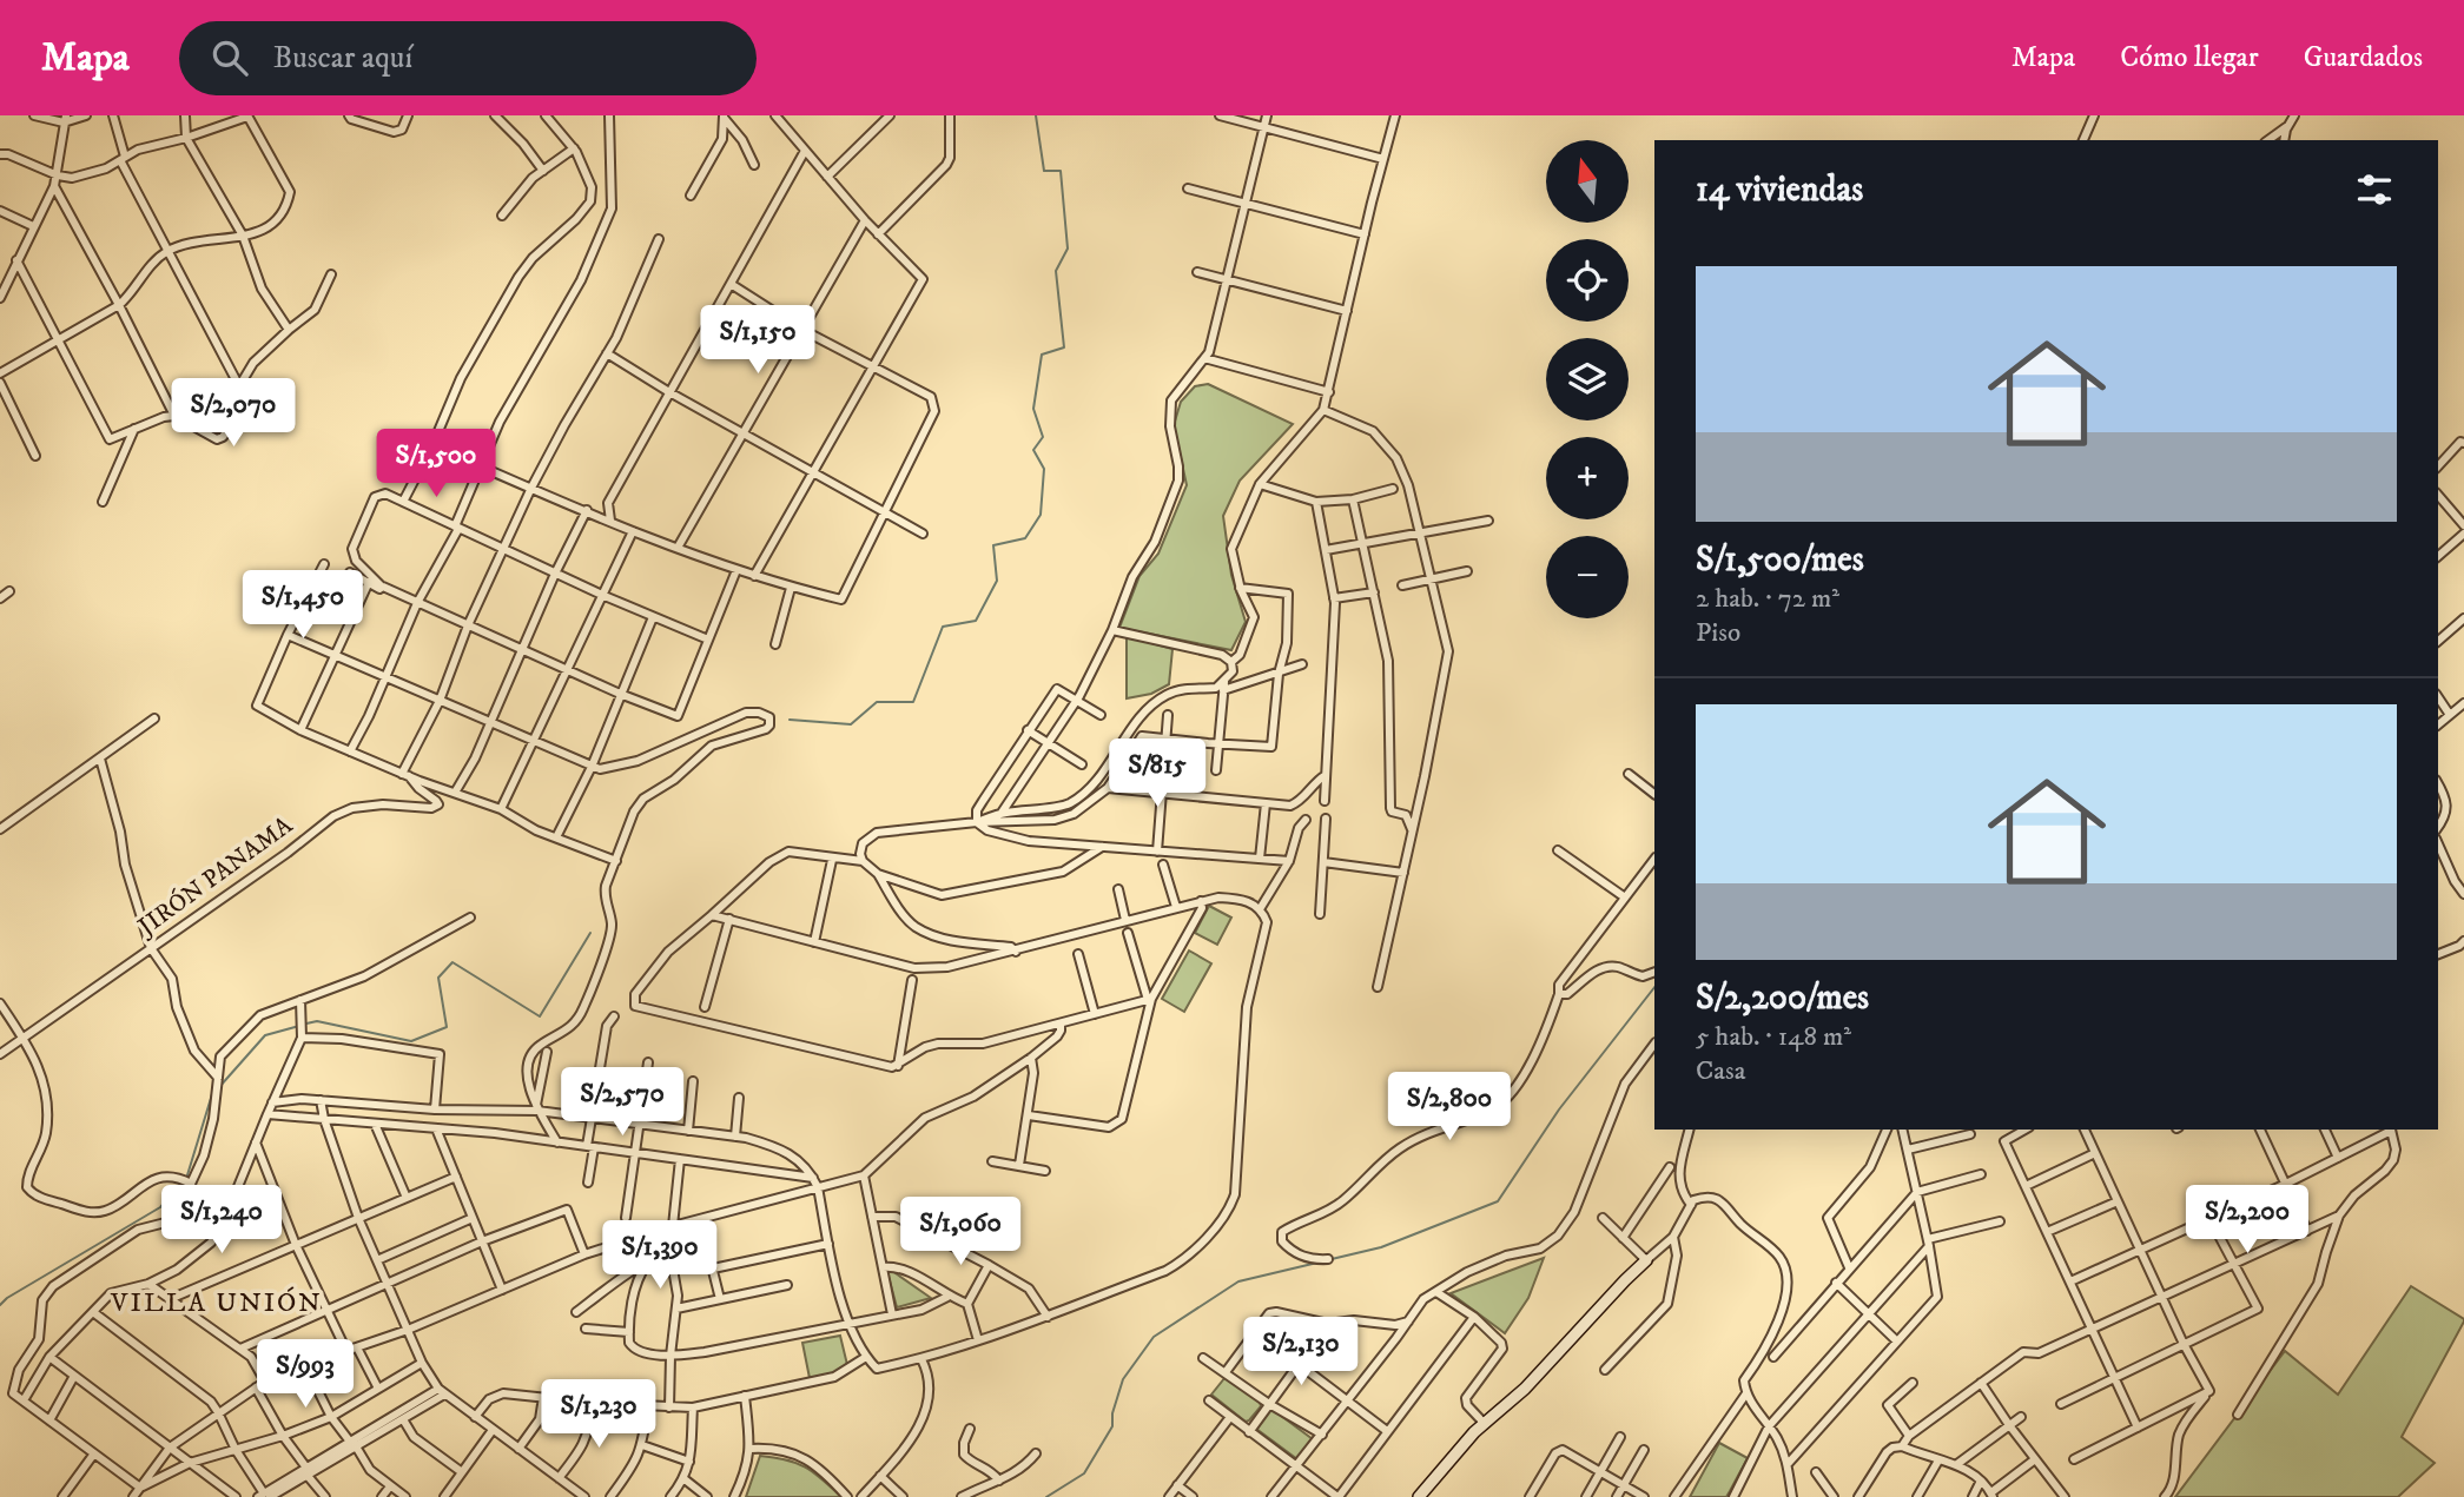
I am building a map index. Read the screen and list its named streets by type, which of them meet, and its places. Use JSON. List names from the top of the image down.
{
  "streets": {
    "street": ["JIRÓN PANAMA"]
  },
  "districts": ["VILLA UNIÓN"],
  "north": "top",
  "page": {
    "header": "Mapa",
    "search": "Buscar aquí",
    "nav": ["Mapa", "Cómo llegar", "Guardados"],
    "map_buttons": ["+", "−"],
    "heading": "14 viviendas",
    "list": [
      {
        "name": "S/1,500/mes",
        "note": "2 hab. · 72 m² · Piso"
      },
      {
        "name": "S/2,200/mes",
        "note": "5 hab. · 148 m² · Casa"
      }
    ],
    "price": [
      "S/1,150",
      "S/2,070",
      "S/1,500",
      "S/1,450",
      "S/815",
      "S/2,570",
      "S/2,800",
      "S/1,240",
      "S/2,200",
      "S/1,060",
      "S/1,390",
      "S/2,130",
      "S/993",
      "S/1,230"
    ]
  }
}
